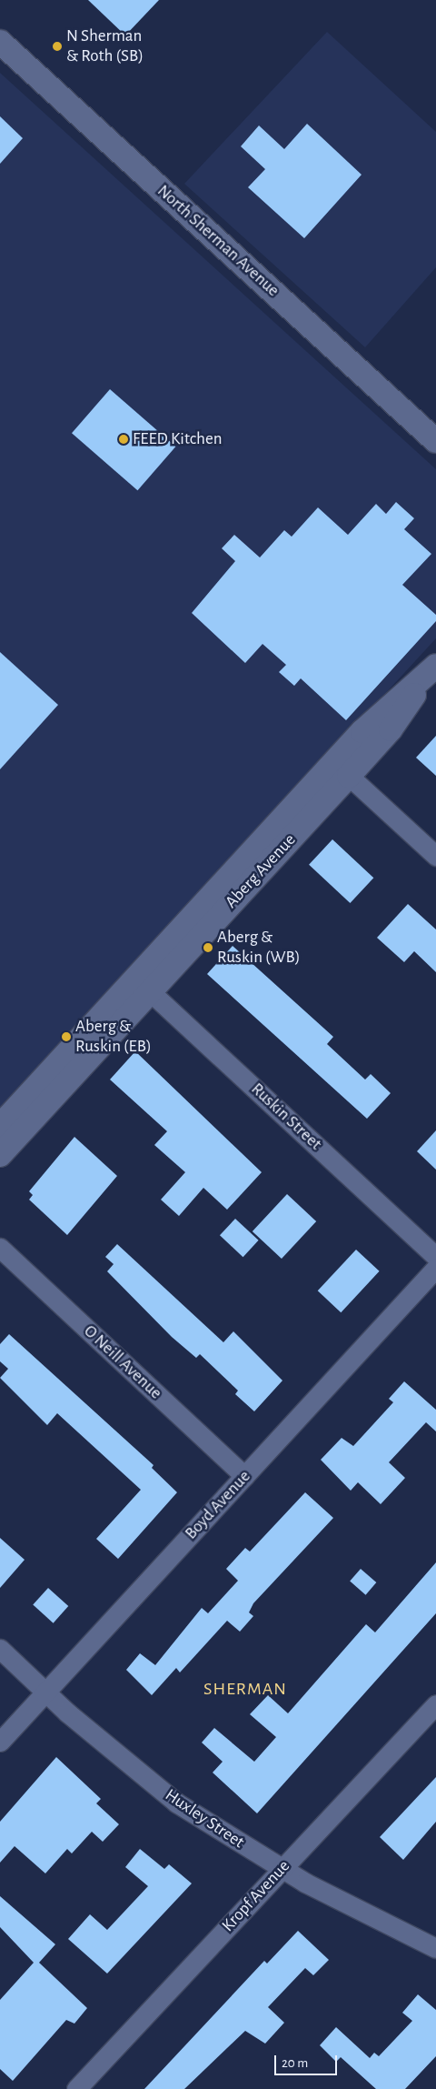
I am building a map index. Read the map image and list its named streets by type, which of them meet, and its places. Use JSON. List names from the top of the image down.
{
  "streets": {
    "street": [
      "North Sherman Avenue",
      "Aberg Avenue",
      "Ruskin Street",
      "O Neill Avenue",
      "Boyd Avenue",
      "Huxley Street",
      "Kropf Avenue"
    ]
  },
  "crossings": [
    ["Aberg Avenue", "Ruskin Street"],
    ["O Neill Avenue", "Boyd Avenue"],
    ["Boyd Avenue", "Huxley Street"],
    ["Huxley Street", "Kropf Avenue"]
  ],
  "districts": ["SHERMAN"],
  "places": [
    "N Sherman & Roth (SB)",
    "FEED Kitchen",
    "Aberg & Ruskin (WB)",
    "Aberg & Ruskin (EB)"
  ],
  "scale_bar": "20 m"
}
